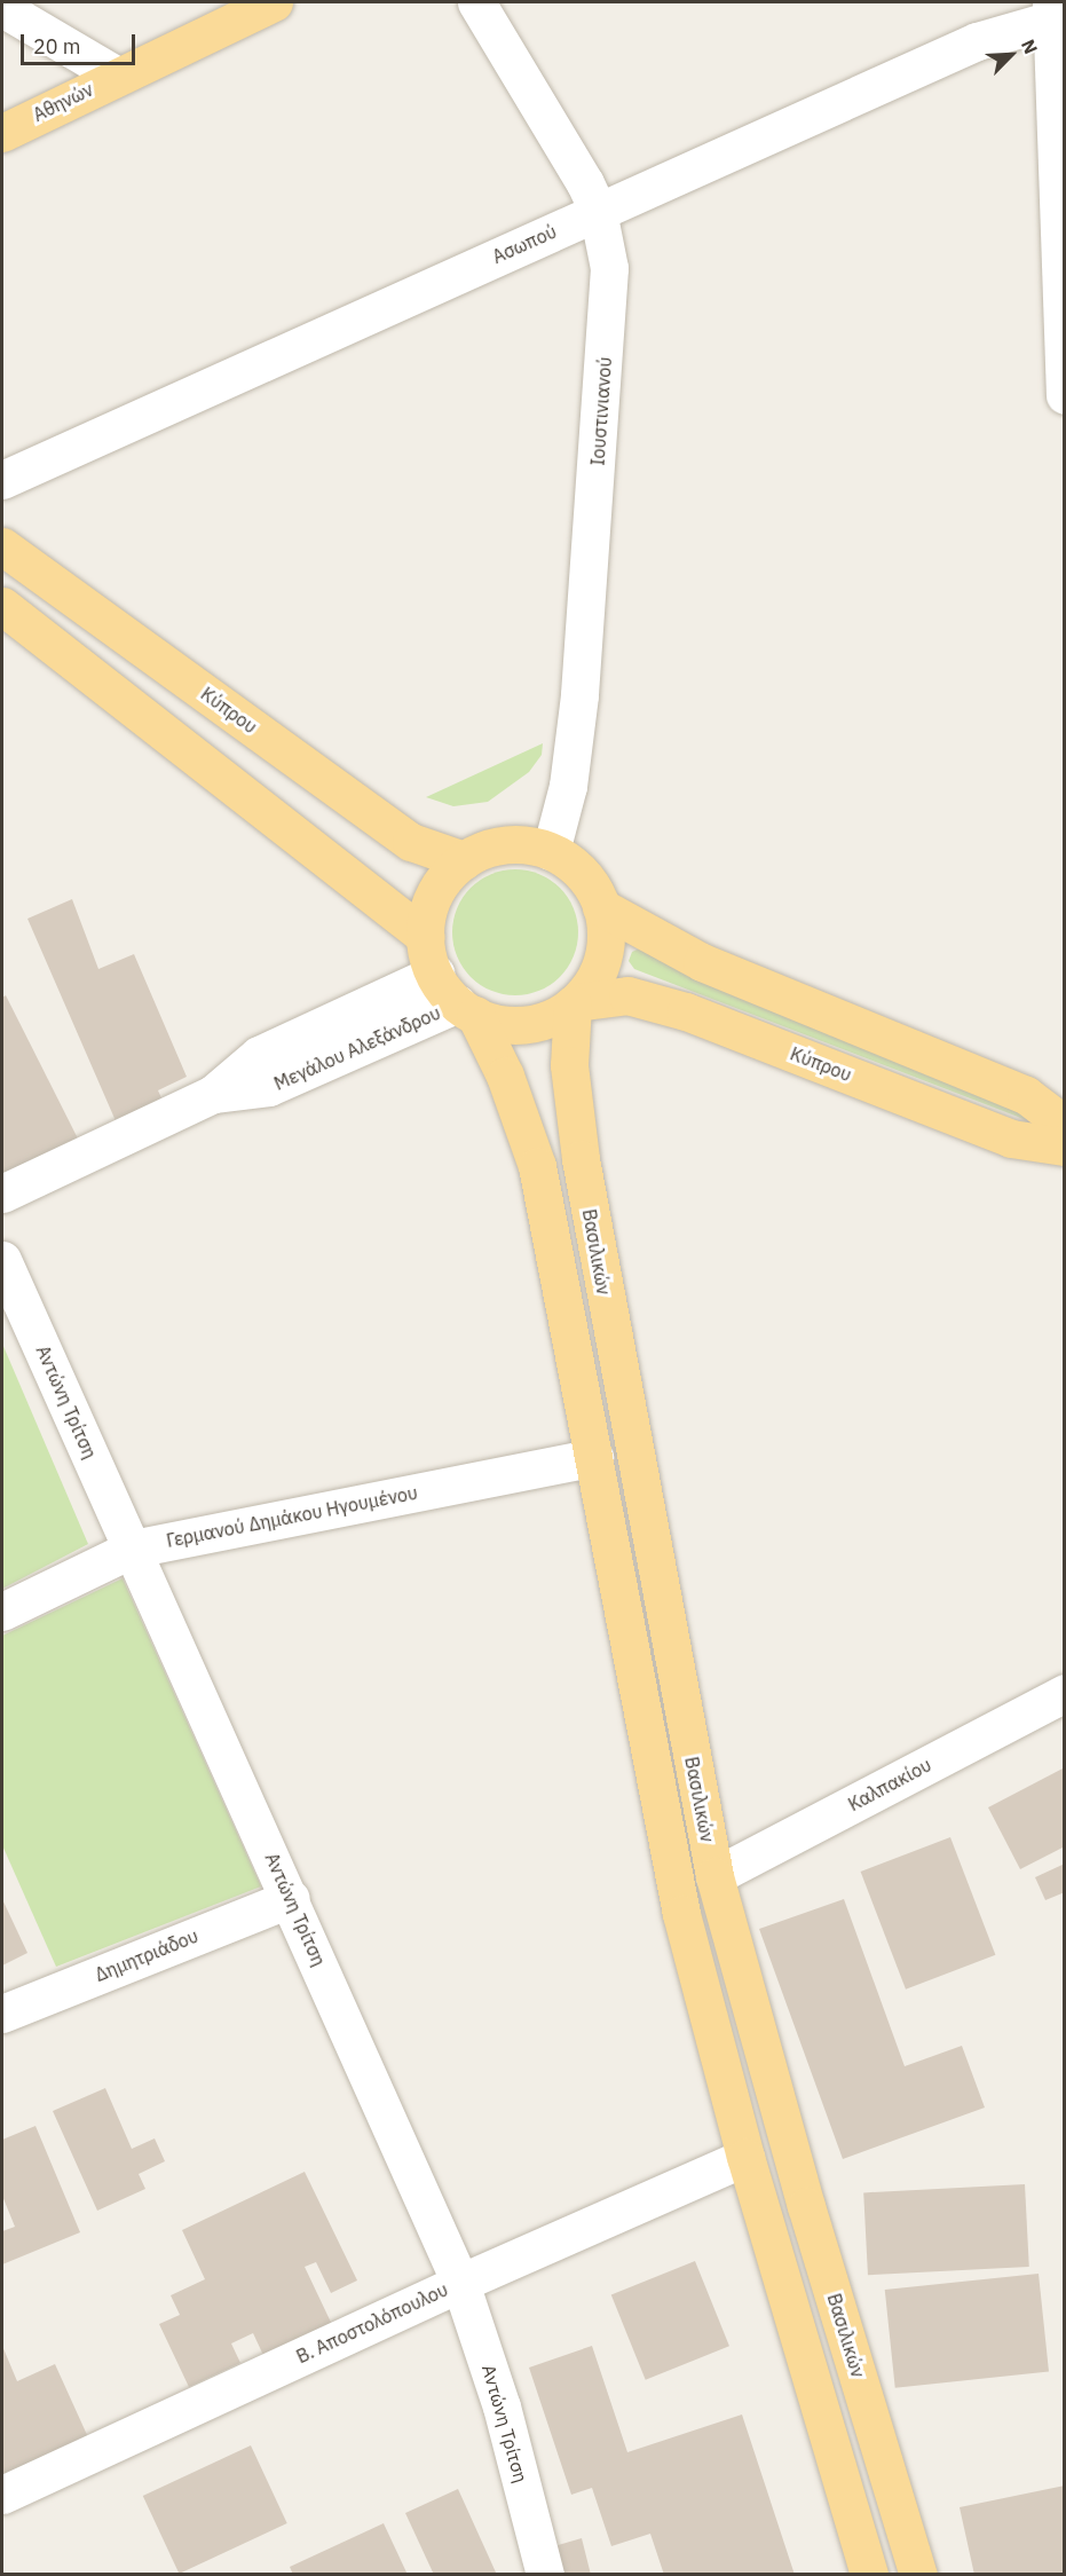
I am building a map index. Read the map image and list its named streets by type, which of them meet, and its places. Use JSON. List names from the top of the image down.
{
  "streets": {
    "main road": ["Αθηνών", "Κύπρου", "Βασιλικών"],
    "street": [
      "Ασωπού",
      "Ιουστινιανού",
      "Μεγάλου Αλεξάνδρου",
      "Αντώνη Τρίτση",
      "Γερμανού Δημάκου Ηγουμένου",
      "Καλπακίου",
      "Δημητριάδου",
      "Β. Αποστολόπουλου"
    ]
  },
  "crossings": [
    ["Ασωπού", "Ιουστινιανού"],
    ["Ιουστινιανού", "Κύπρου"],
    ["Ιουστινιανού", "Μεγάλου Αλεξάνδρου"],
    ["Ιουστινιανού", "Βασιλικών"],
    ["Κύπρου", "Μεγάλου Αλεξάνδρου"],
    ["Κύπρου", "Βασιλικών"],
    ["Μεγάλου Αλεξάνδρου", "Βασιλικών"],
    ["Βασιλικών", "Γερμανού Δημάκου Ηγουμένου"],
    ["Βασιλικών", "Καλπακίου"],
    ["Βασιλικών", "Β. Αποστολόπουλου"],
    ["Αντώνη Τρίτση", "Γερμανού Δημάκου Ηγουμένου"],
    ["Αντώνη Τρίτση", "Δημητριάδου"],
    ["Αντώνη Τρίτση", "Β. Αποστολόπουλου"]
  ],
  "scale_bar": "20 m",
  "north": "top right"
}
